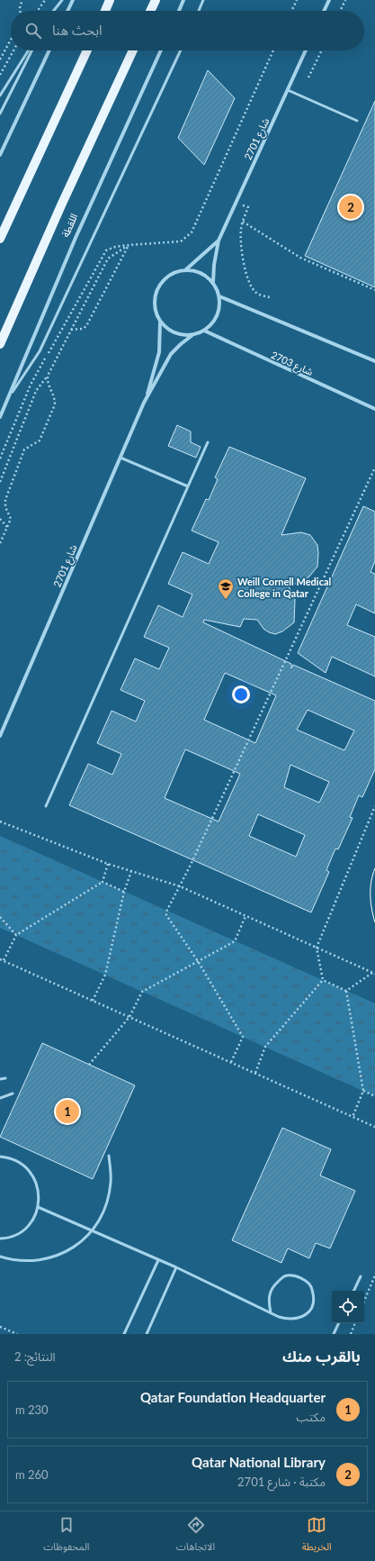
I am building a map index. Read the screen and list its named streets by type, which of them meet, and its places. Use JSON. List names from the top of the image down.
{
  "streets": {
    "main road": ["اللقطة"],
    "street": ["شارع 2701", "شارع 2703"]
  },
  "crossings": [
    ["شارع 2701", "شارع 2703"]
  ],
  "places": {
    "school or university": ["Weill Cornell Medical College in Qatar"]
  },
  "page": {
    "search": "ابحث هنا",
    "pins": ["2", "1"],
    "heading": ["بالقرب منك", "النتائج: 2"],
    "list": [
      {
        "mark": "1",
        "name": "Qatar Foundation Headquarter",
        "note": "مكتب",
        "value": "230 m"
      },
      {
        "mark": "2",
        "name": "Qatar National Library",
        "note": "مكتبة · شارع 2701",
        "value": "260 m"
      }
    ],
    "nav": ["الخريطة", "الاتجاهات", "المحفوظات"]
  }
}
